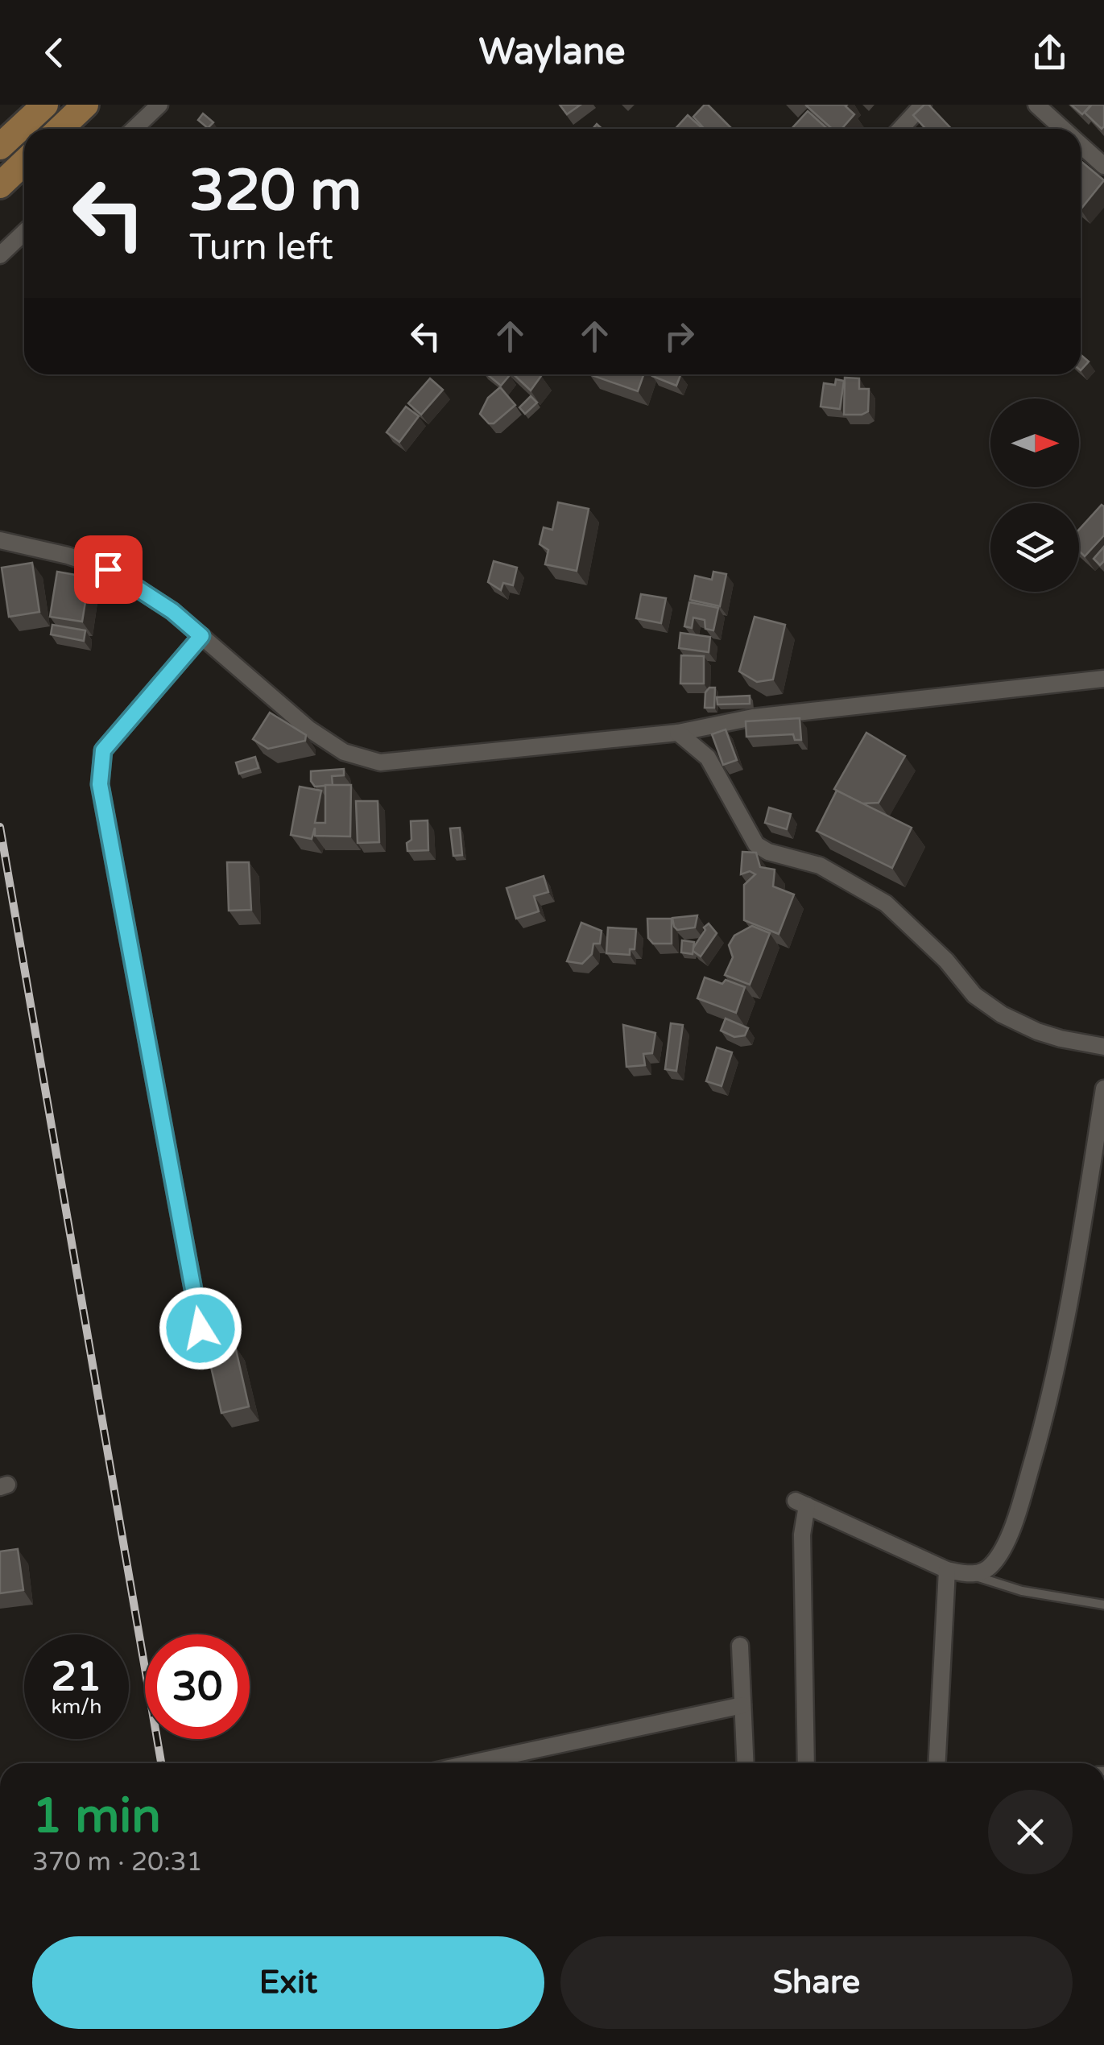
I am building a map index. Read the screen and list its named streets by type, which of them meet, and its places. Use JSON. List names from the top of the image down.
{
  "north": "right",
  "page": {
    "header": "Waylane",
    "turn": ["320 m", "Turn left"],
    "speed": "21 km/h",
    "limit": "30",
    "heading": ["1 min", "370 m · 20:31"],
    "buttons": ["Exit", "Share"]
  }
}
